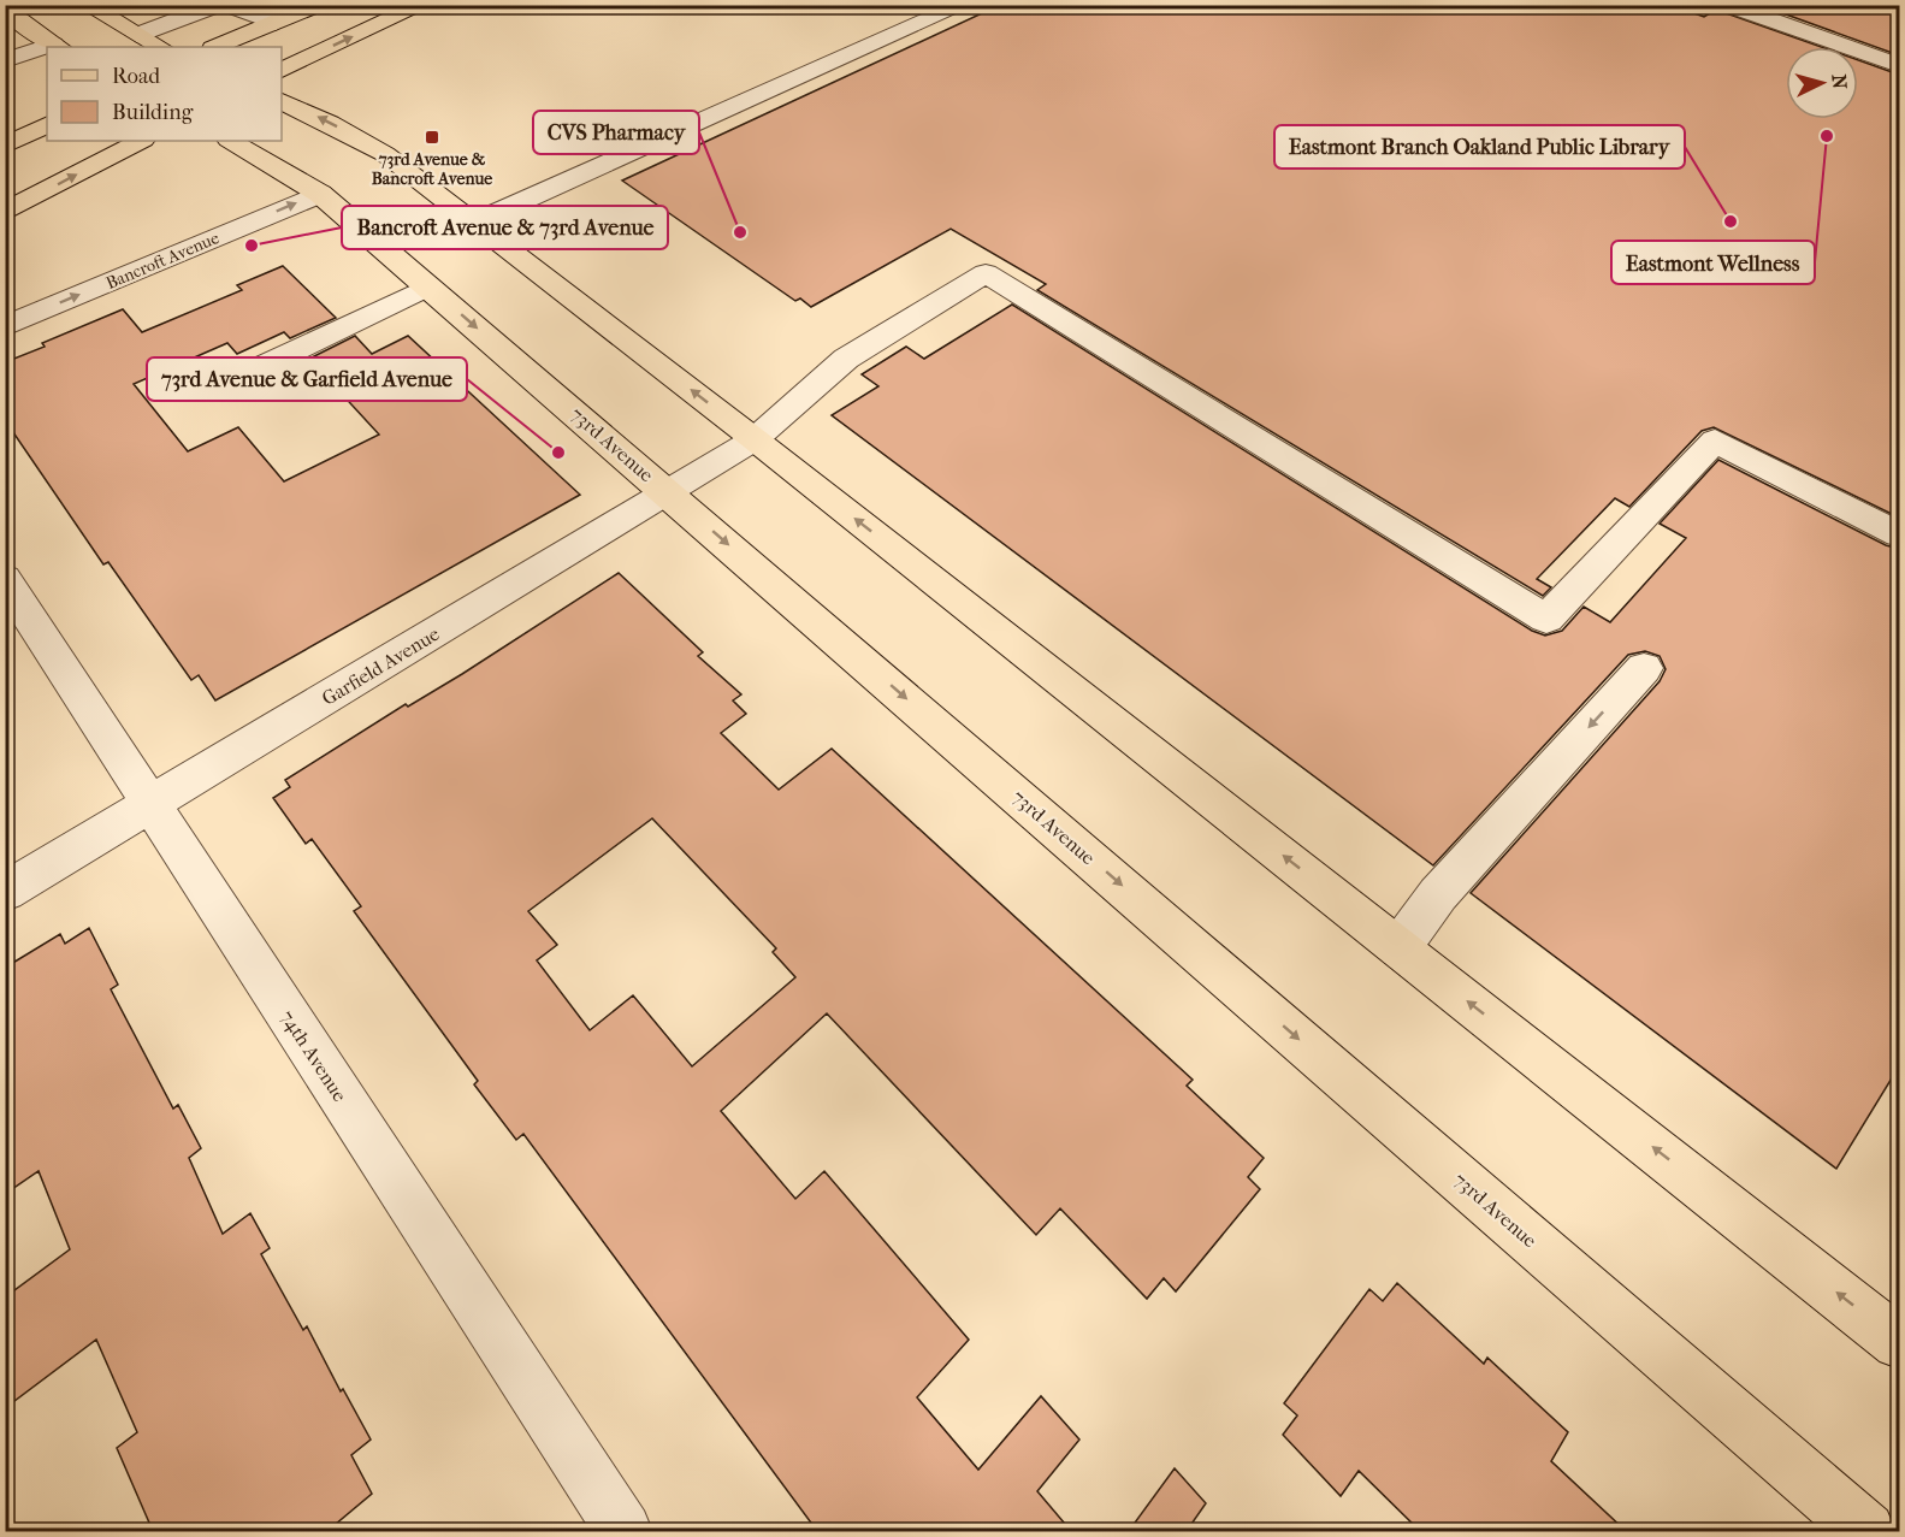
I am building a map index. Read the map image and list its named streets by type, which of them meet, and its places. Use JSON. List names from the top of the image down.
{
  "streets": {
    "main road": ["73rd Avenue"],
    "street": ["Bancroft Avenue", "Garfield Avenue", "74th Avenue"]
  },
  "crossings": [
    ["Bancroft Avenue", "73rd Avenue"],
    ["73rd Avenue", "Garfield Avenue"],
    ["Garfield Avenue", "74th Avenue"]
  ],
  "places": {
    "other": [
      "Eastmont Wellness",
      "Eastmont Branch Oakland Public Library",
      "CVS Pharmacy",
      "Bancroft Avenue & 73rd Avenue",
      "73rd Avenue & Garfield Avenue"
    ],
    "transit": ["73rd Avenue & Bancroft Avenue"]
  },
  "legend": ["Road", "Building"],
  "north": "right"
}
